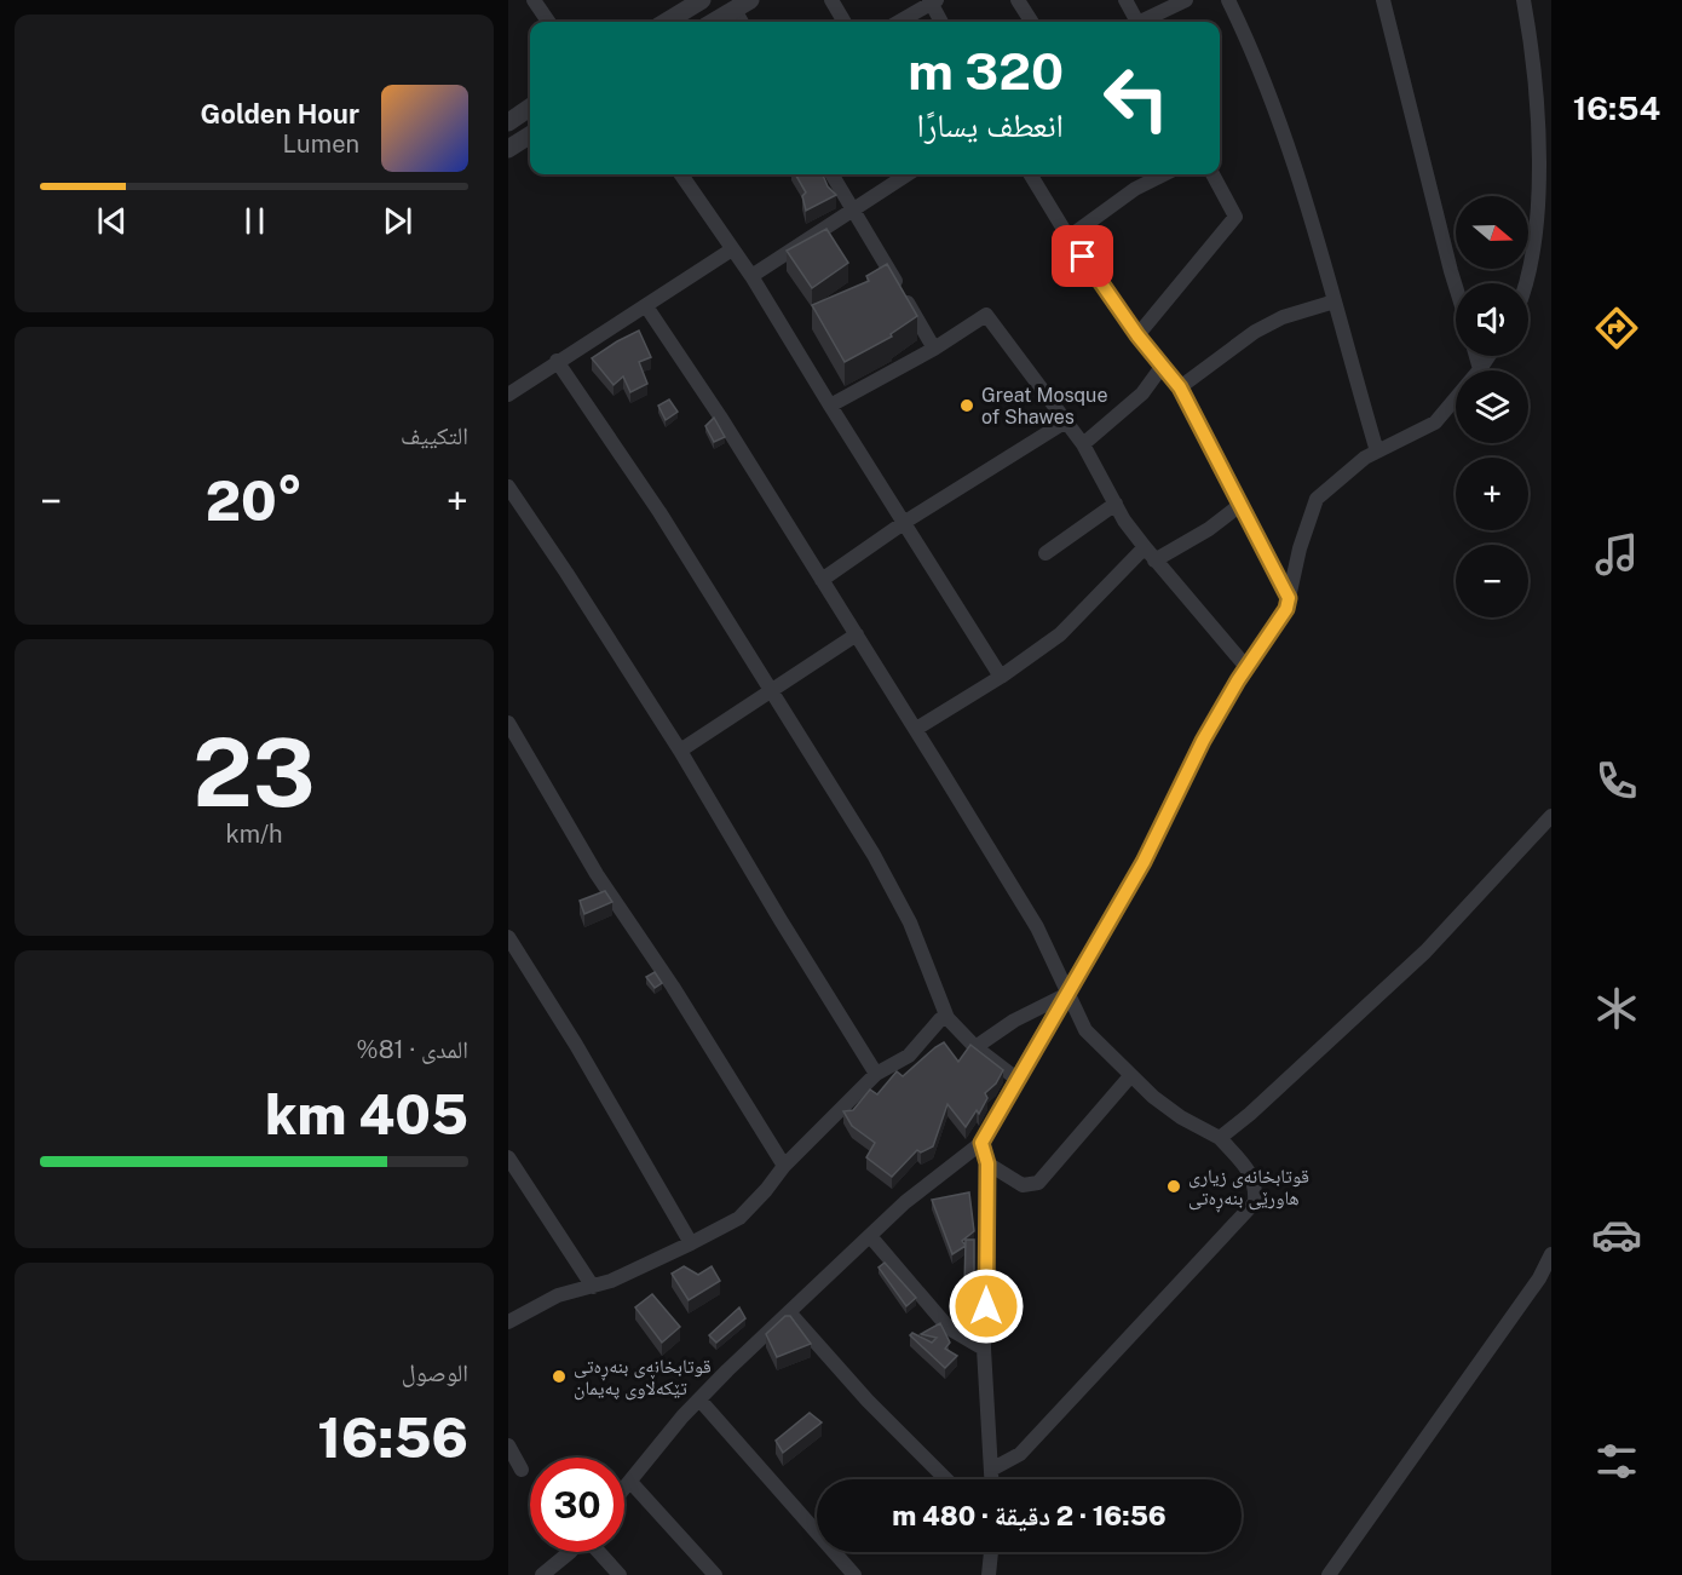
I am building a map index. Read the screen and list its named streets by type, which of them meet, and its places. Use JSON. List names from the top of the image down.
{
  "places": ["Great Mosque of Shawes", "قوتابخانەی زیاری هاورێی بنەڕەتی", "قوتابخانەی بنەڕەتی تێکەڵاوی پەیمان"],
  "north": "right",
  "page": {
    "tabs": "16:54",
    "turn": ["320 m", "انعطف يسارًا"],
    "song": ["Golden Hour", "Lumen"],
    "map_buttons": ["+", "−"],
    "tile": [
      "التكييف",
      ["23", "km/h"],
      ["المدى · 81%", "405 km"],
      ["الوصول", "16:56"]
    ],
    "heat": ["−", "20°", "+"],
    "limit": "30",
    "trip": "16:56 · 2 دقيقة · 480 m"
  }
}
